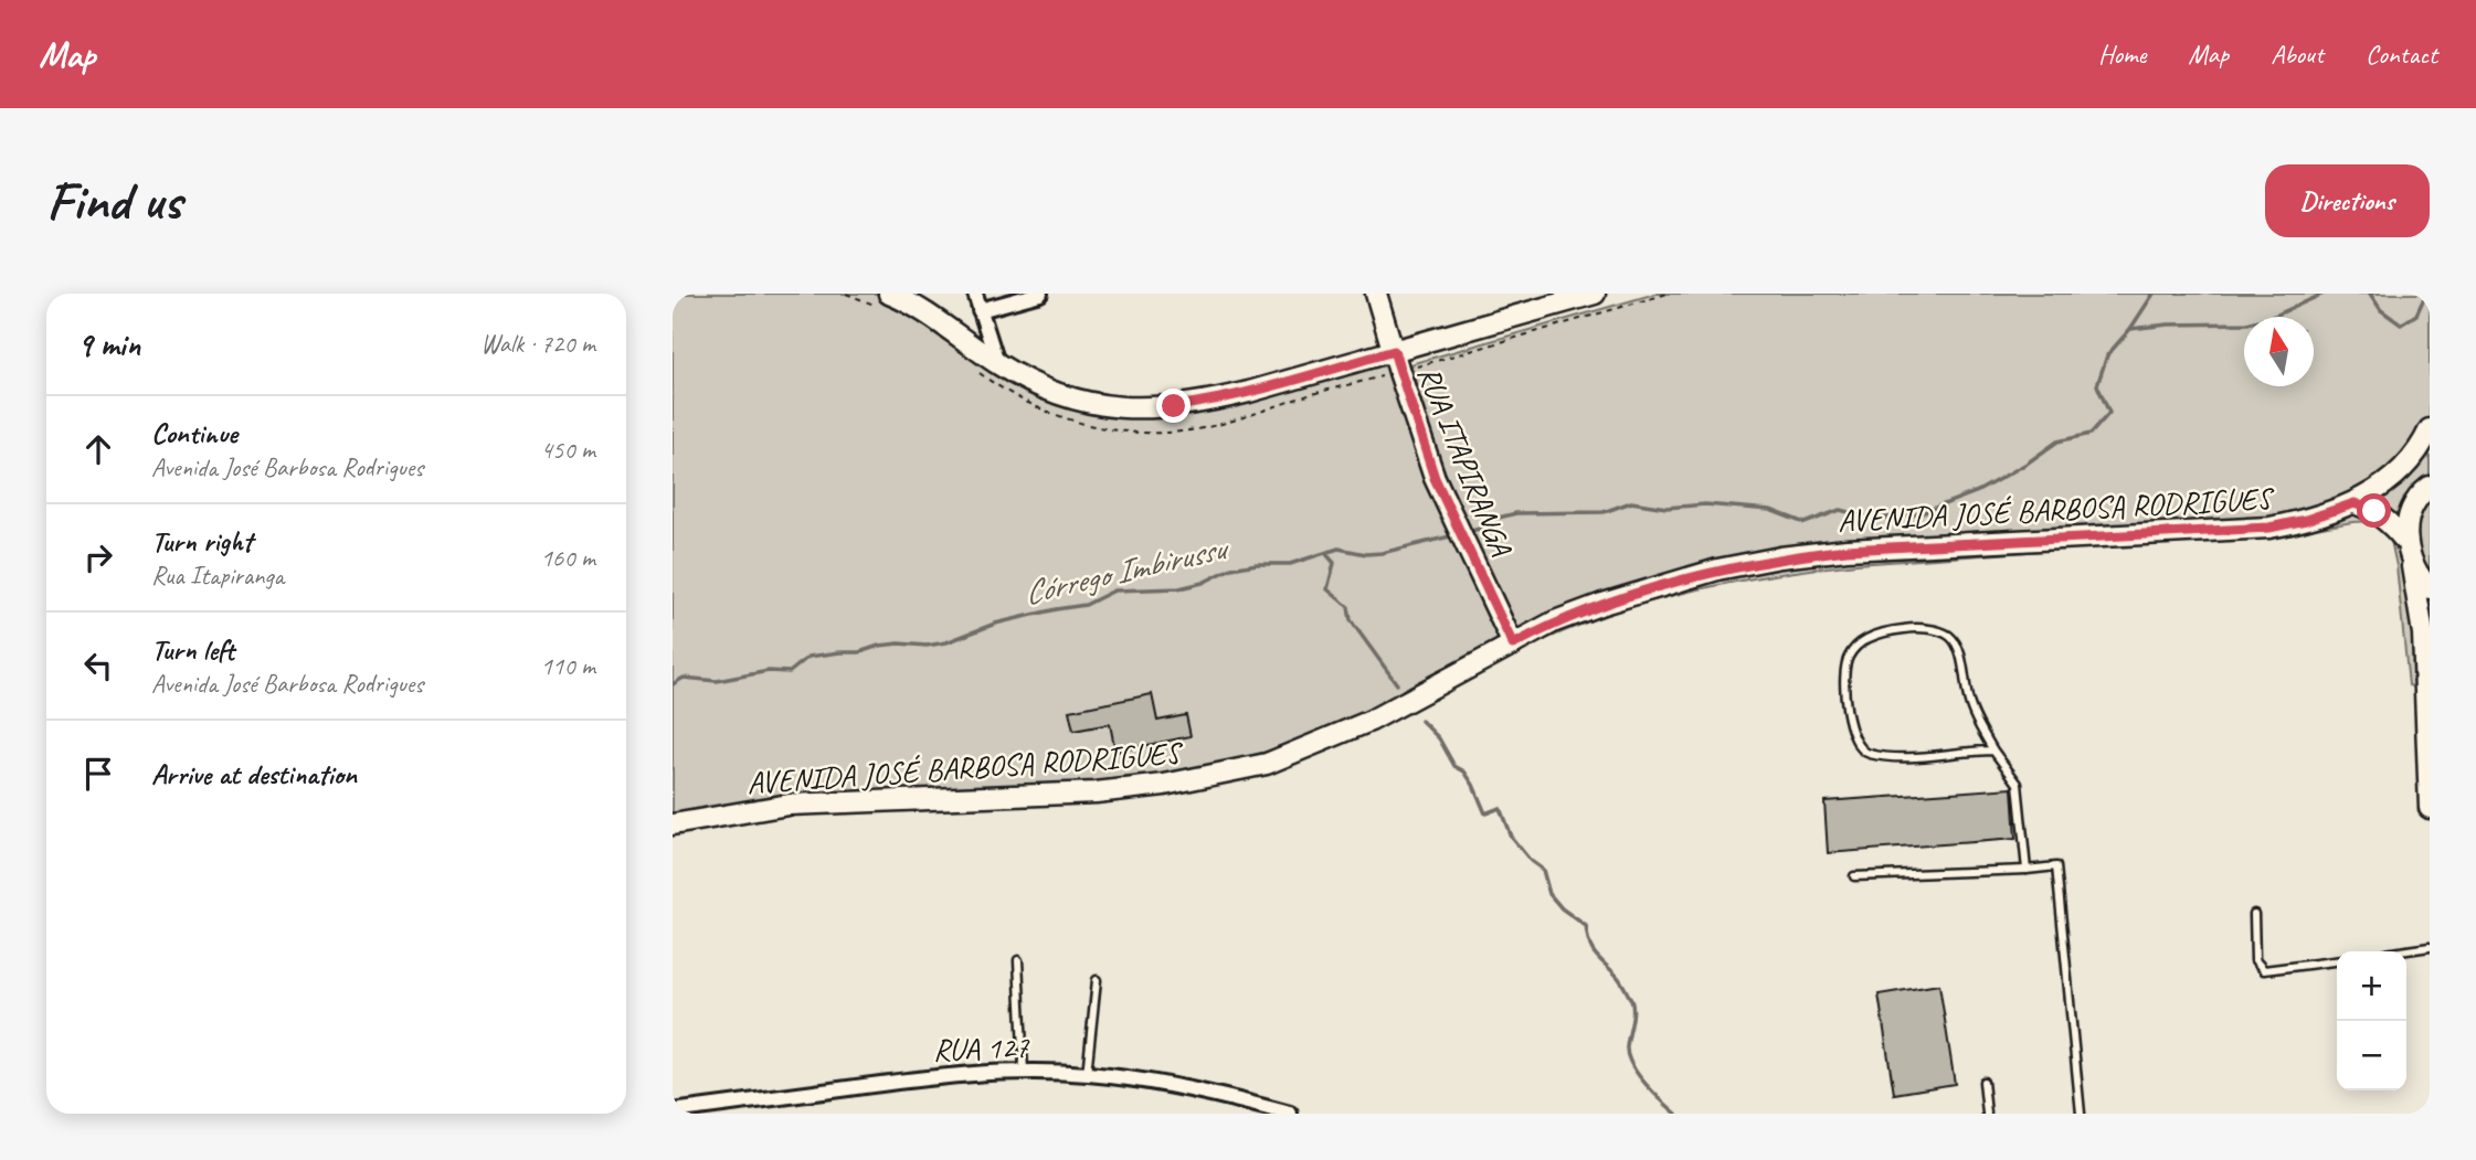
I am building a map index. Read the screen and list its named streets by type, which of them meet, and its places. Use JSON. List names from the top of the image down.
{
  "streets": {
    "main road": ["RUA ITAPIRANGA", "AVENIDA JOSÉ BARBOSA RODRIGUES"],
    "street": ["RUA 127"]
  },
  "crossings": [
    ["RUA ITAPIRANGA", "AVENIDA JOSÉ BARBOSA RODRIGUES"]
  ],
  "water": ["Córrego Imbirussu"],
  "north": "top",
  "page": {
    "header": "Map",
    "nav": [
      "Home",
      "Map",
      "About",
      "Contact"
    ],
    "buttons": "Directions",
    "title": "Find us",
    "heading": ["9 min", "Walk · 720 m"],
    "list": [
      ["Continue", "Avenida José Barbosa Rodrigues", "450 m"],
      ["Turn right", "Rua Itapiranga", "160 m"],
      ["Turn left", "Avenida José Barbosa Rodrigues", "110 m"],
      "Arrive at destination"
    ],
    "map_buttons": ["+", "−"]
  }
}
